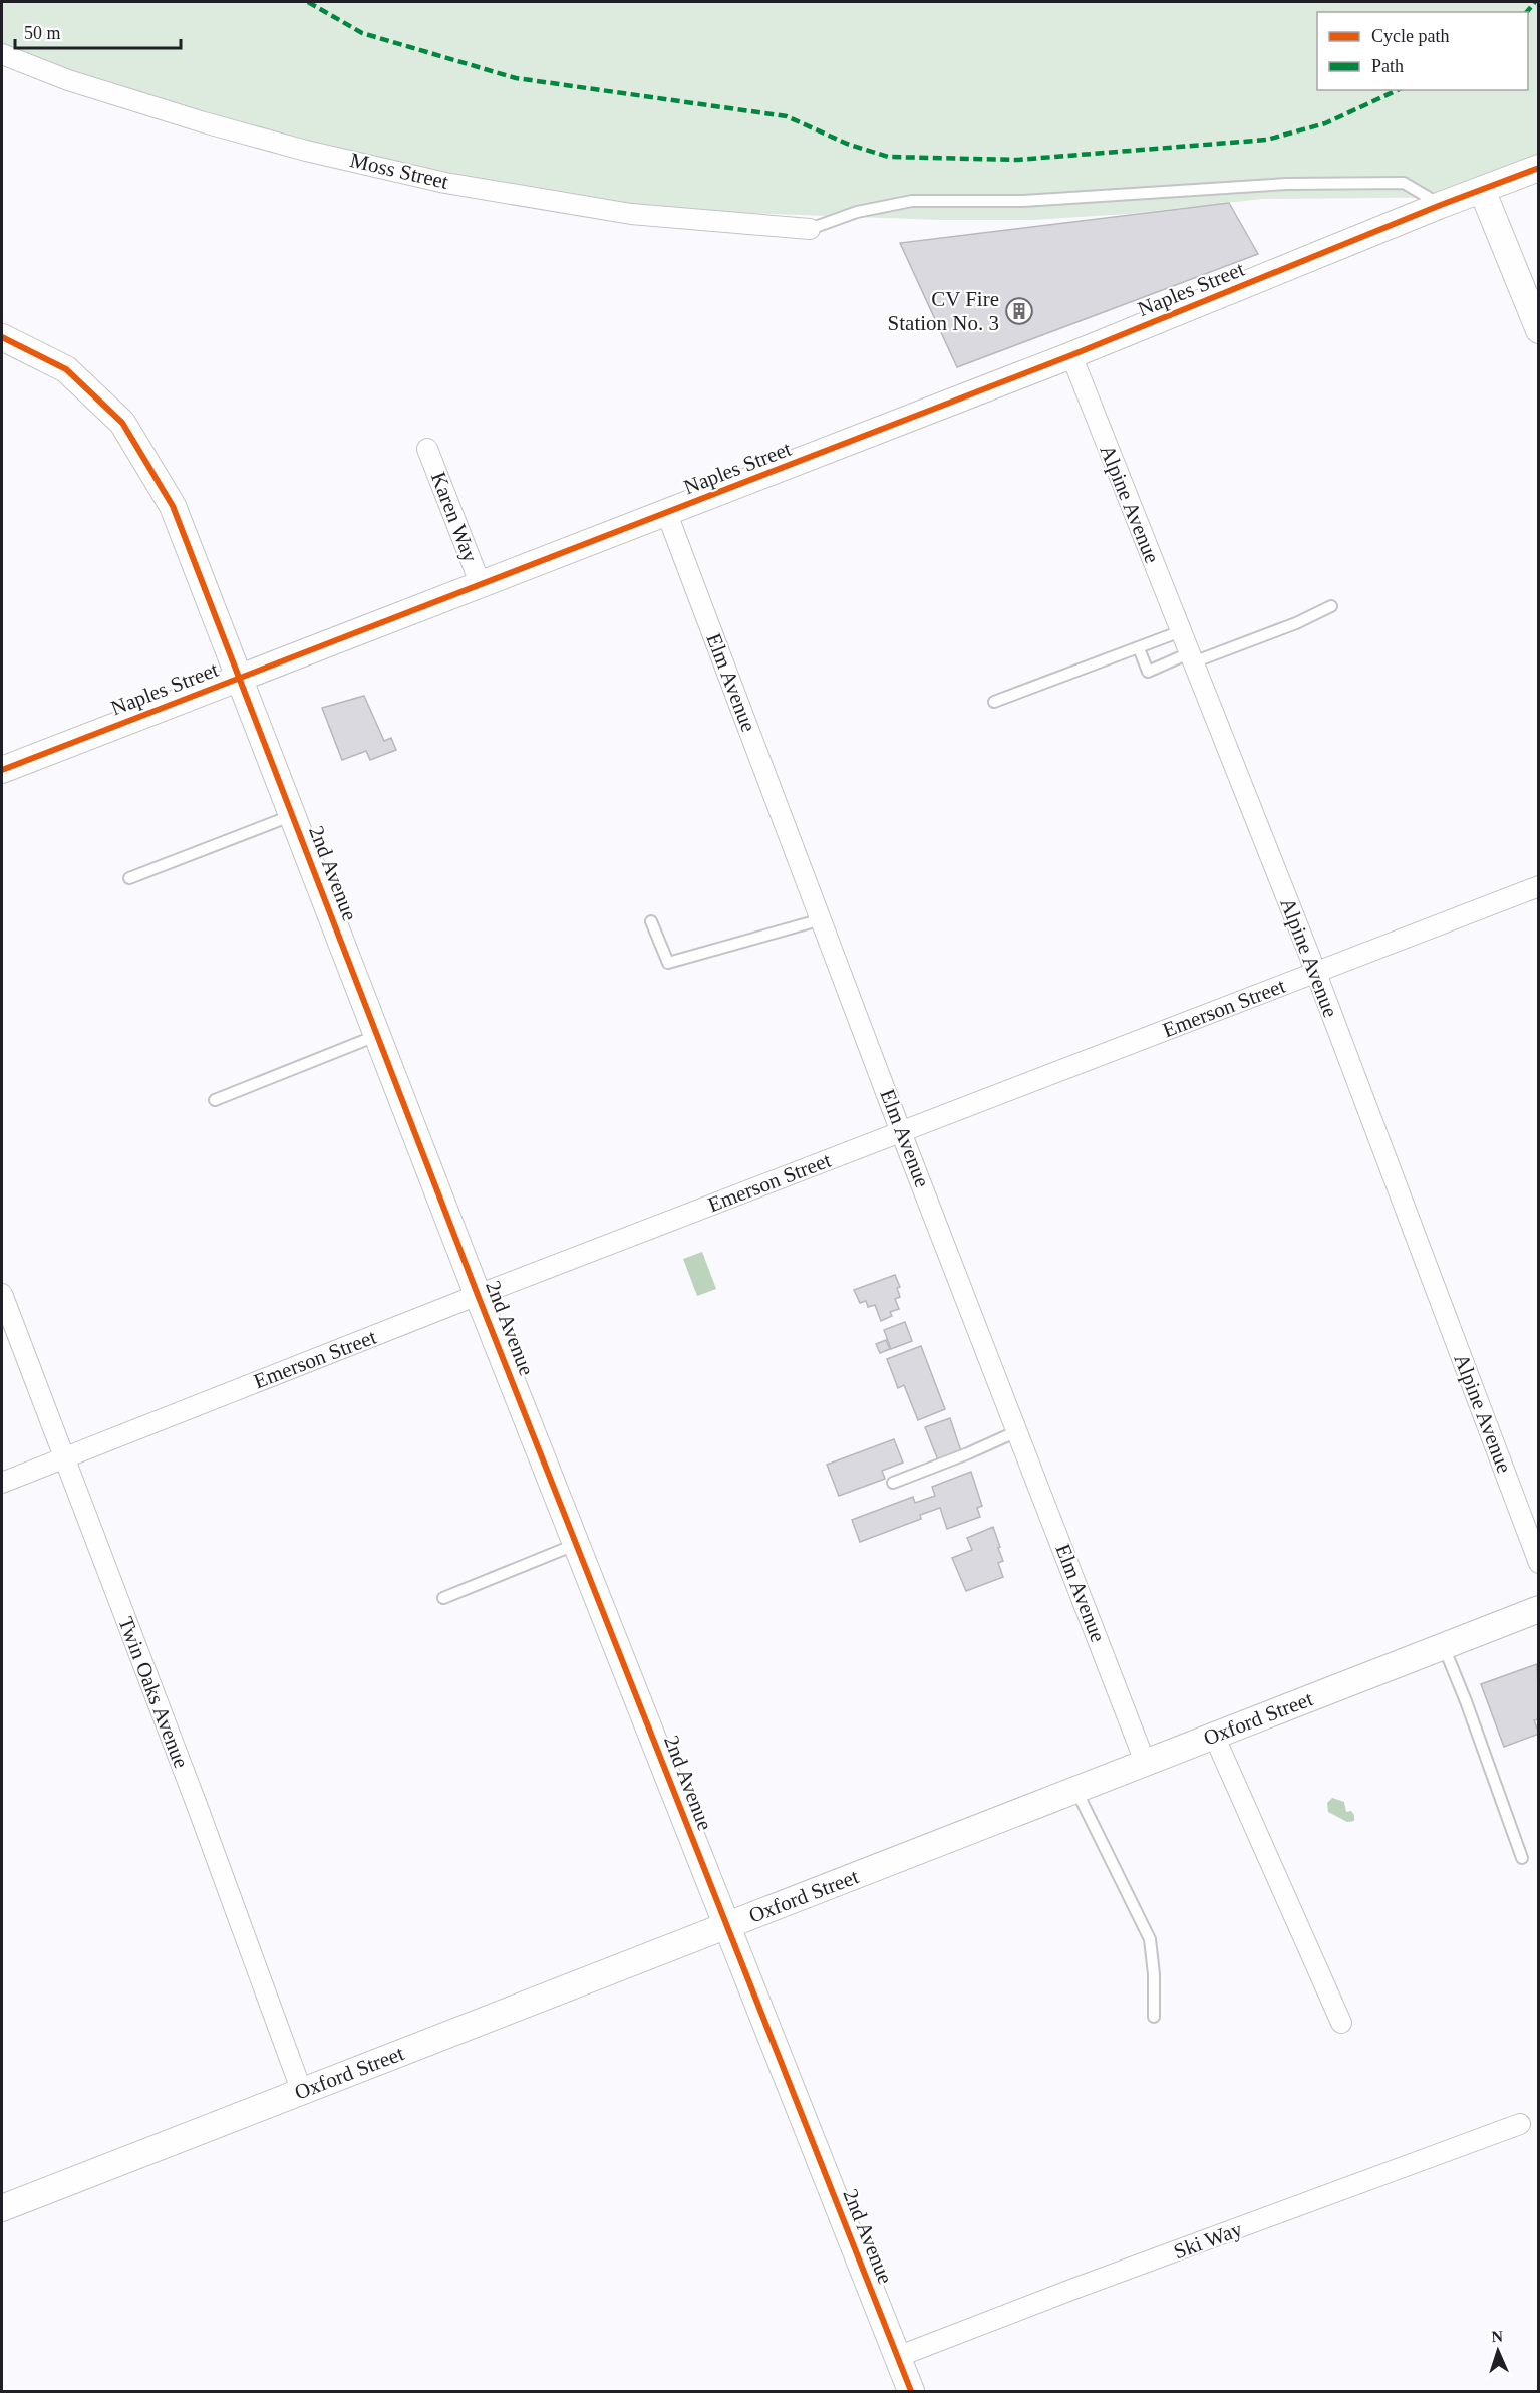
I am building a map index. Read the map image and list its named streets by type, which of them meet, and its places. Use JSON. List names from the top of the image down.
{
  "streets": {
    "street": [
      "Moss Street",
      "Naples Street",
      "Alpine Avenue",
      "Karen Way",
      "Elm Avenue",
      "2nd Avenue",
      "Emerson Street",
      "Twin Oaks Avenue",
      "Oxford Street",
      "Ski Way"
    ]
  },
  "crossings": [
    ["Naples Street", "Alpine Avenue"],
    ["Naples Street", "Karen Way"],
    ["Naples Street", "Elm Avenue"],
    ["Naples Street", "2nd Avenue"],
    ["Alpine Avenue", "Emerson Street"],
    ["Elm Avenue", "Emerson Street"],
    ["Elm Avenue", "Oxford Street"],
    ["2nd Avenue", "Emerson Street"],
    ["2nd Avenue", "Oxford Street"],
    ["2nd Avenue", "Ski Way"],
    ["Emerson Street", "Twin Oaks Avenue"],
    ["Twin Oaks Avenue", "Oxford Street"]
  ],
  "places": {
    "building": ["CV Fire Station No. 3"]
  },
  "legend": ["Cycle path", "Path"],
  "scale_bar": "50 m",
  "north": "top"
}
